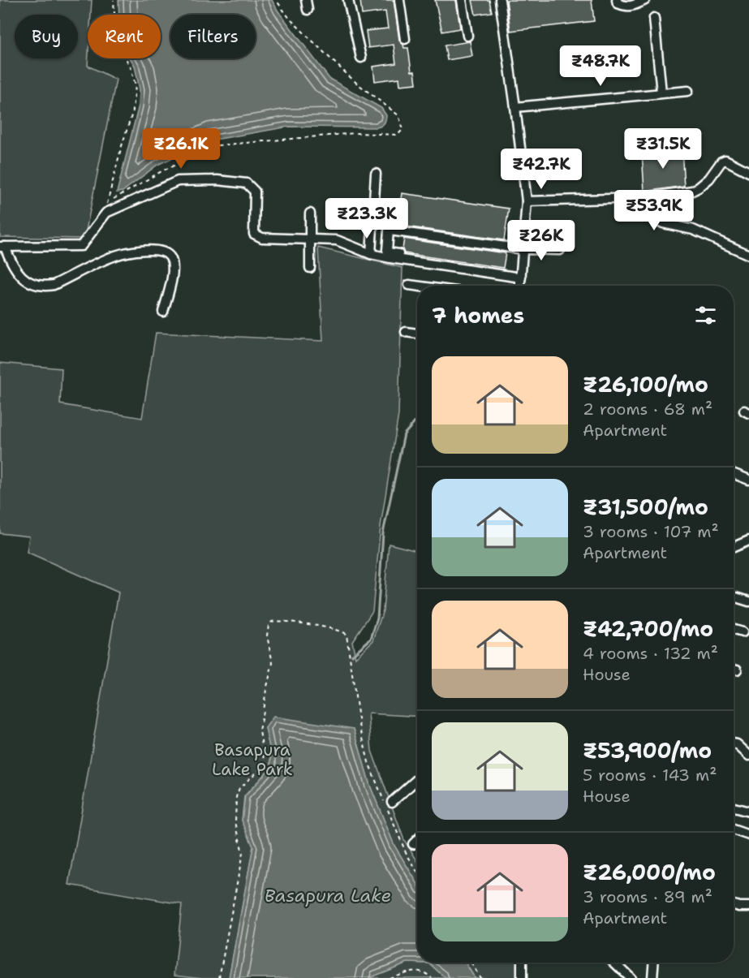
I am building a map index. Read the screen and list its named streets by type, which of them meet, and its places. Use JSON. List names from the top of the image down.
{
  "water": ["Basapura Lake"],
  "parks": ["Basapura Lake Park"],
  "page": {
    "chip": ["Buy", "Rent", "Filters"],
    "price": [
      "₹48.7K",
      "₹26.1K",
      "₹31.5K",
      "₹42.7K",
      "₹53.9K",
      "₹23.3K",
      "₹26K"
    ],
    "heading": "7 homes",
    "list": [
      {
        "name": "₹26,100/mo",
        "note": "2 rooms · 68 m² · Apartment"
      },
      {
        "name": "₹31,500/mo",
        "note": "3 rooms · 107 m² · Apartment"
      },
      {
        "name": "₹42,700/mo",
        "note": "4 rooms · 132 m² · House"
      },
      {
        "name": "₹53,900/mo",
        "note": "5 rooms · 143 m² · House"
      },
      {
        "name": "₹26,000/mo",
        "note": "3 rooms · 89 m² · Apartment"
      }
    ]
  }
}
